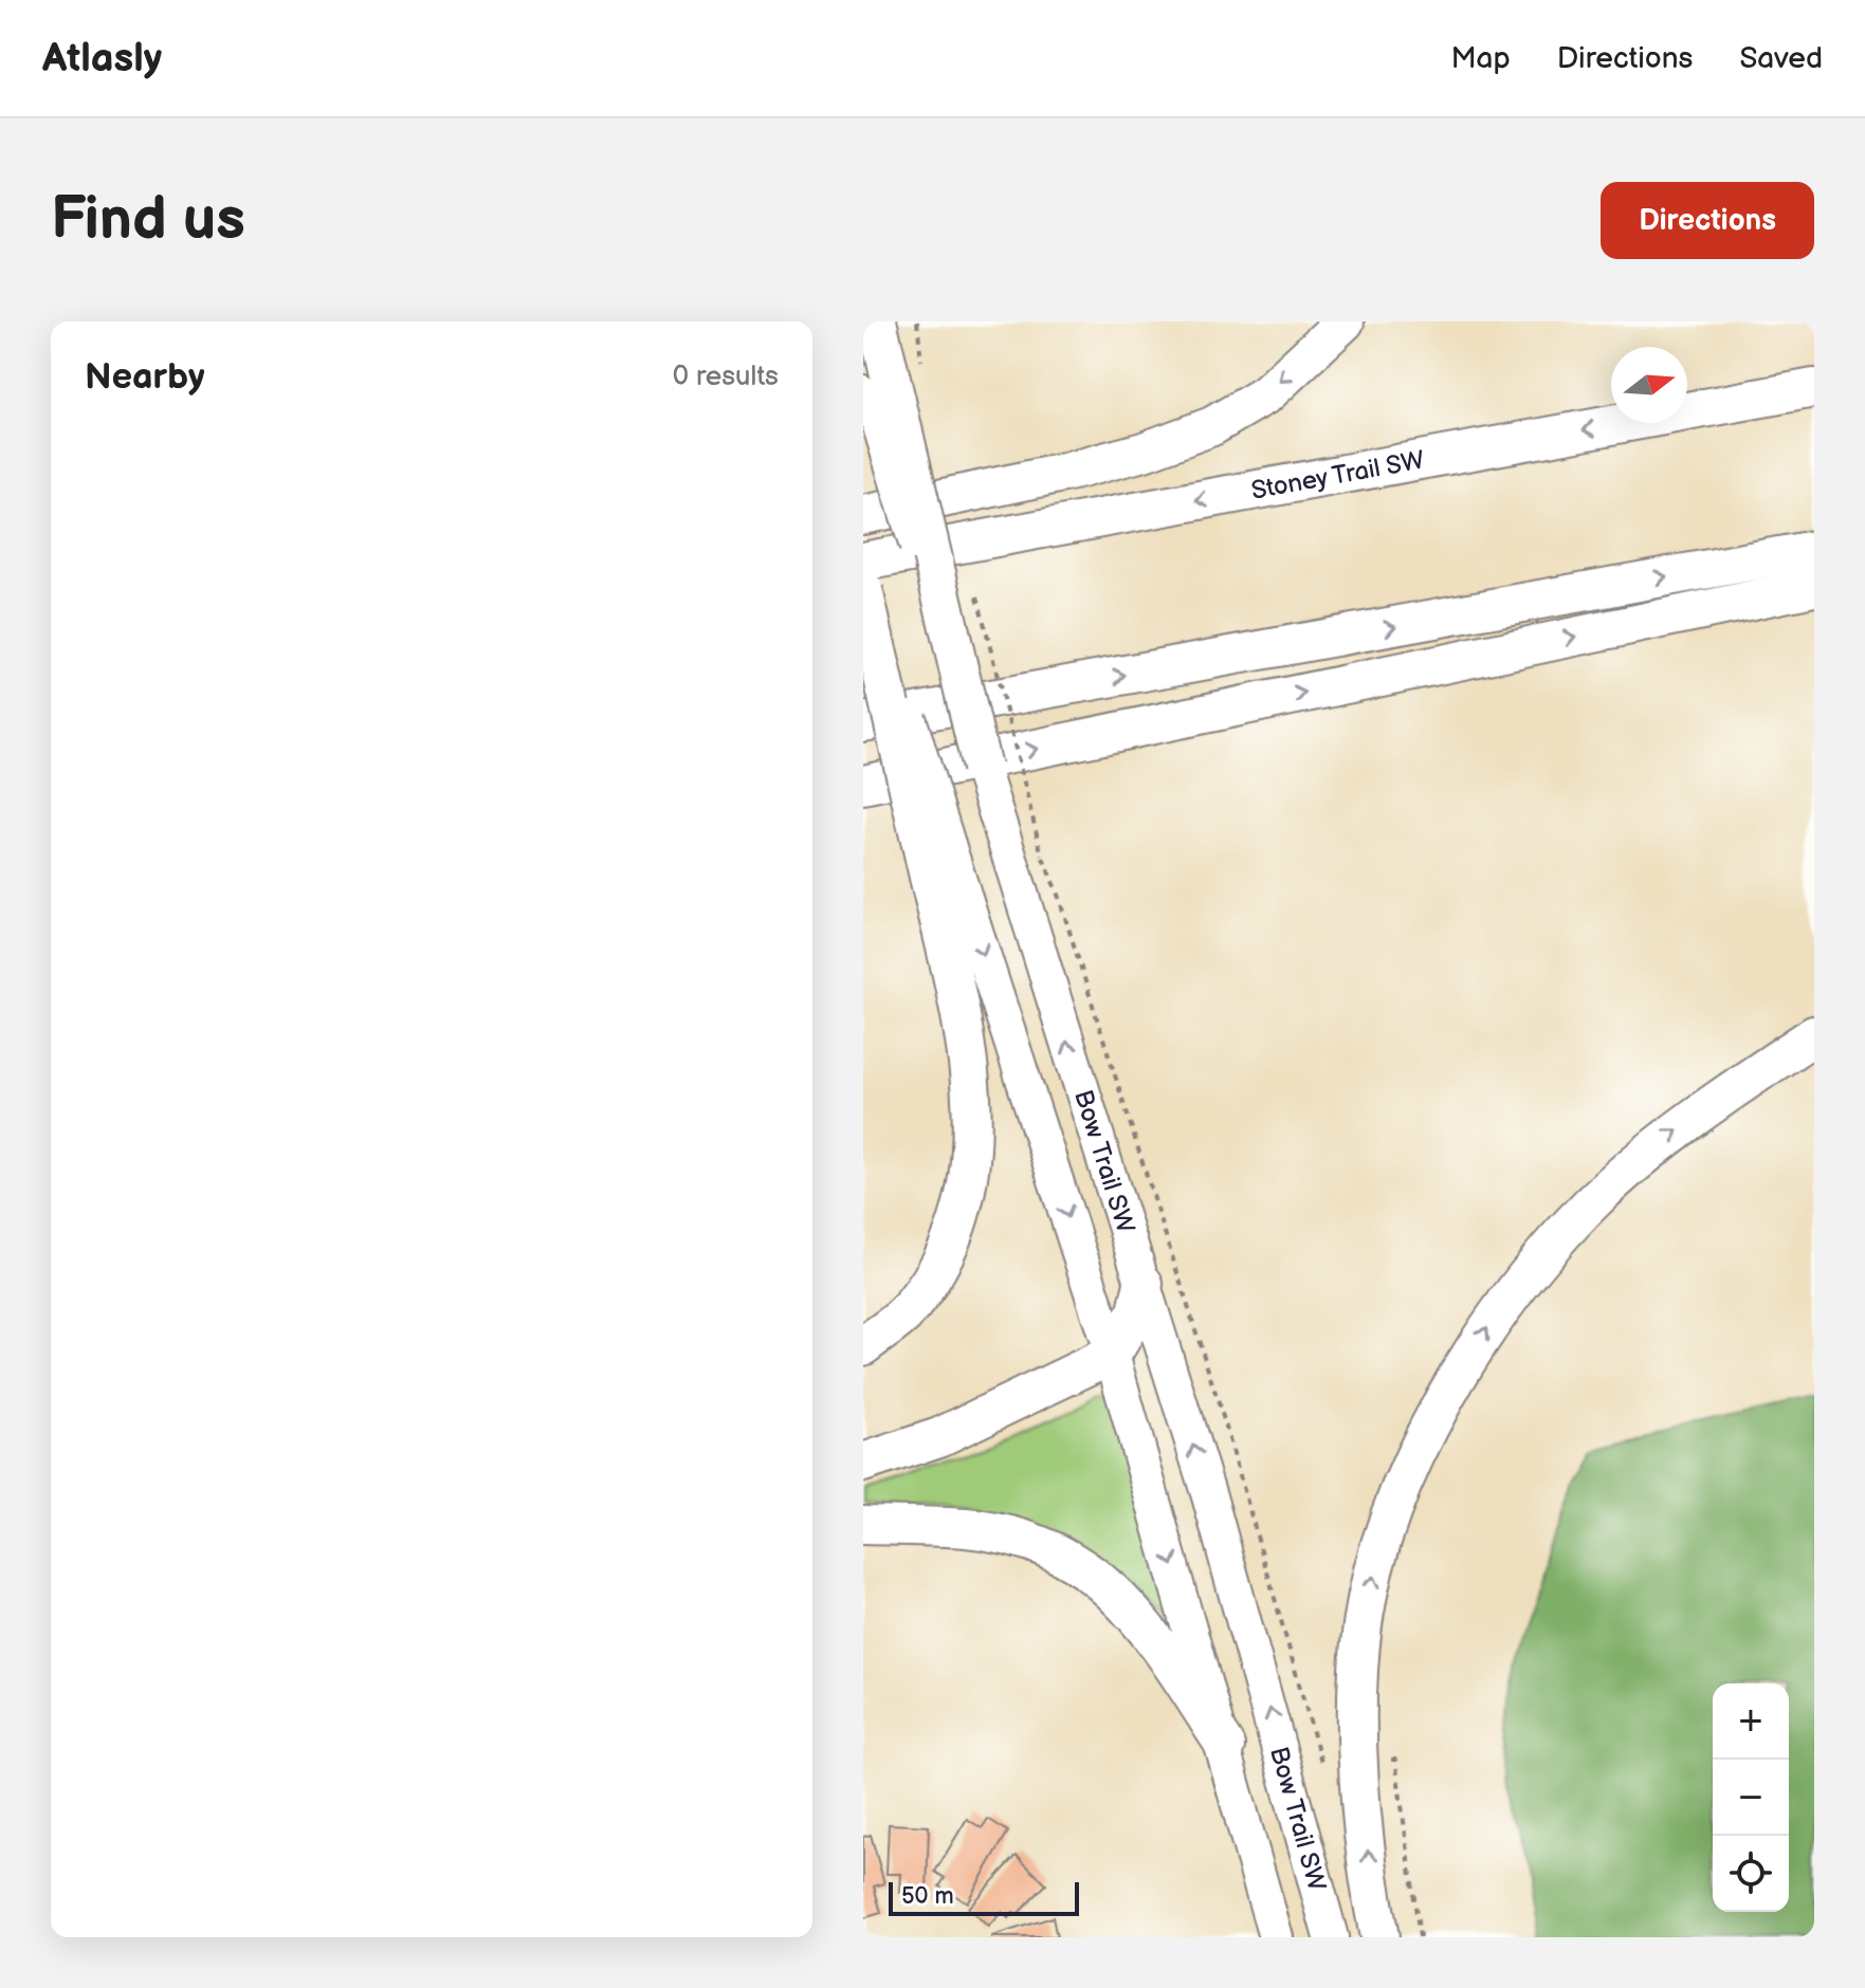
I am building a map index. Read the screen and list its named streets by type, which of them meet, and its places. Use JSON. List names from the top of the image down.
{
  "streets": {
    "highway": ["Stoney Trail SW"],
    "main road": ["Bow Trail SW"]
  },
  "scale_bar": "50 m",
  "north": "right",
  "page": {
    "header": "Atlasly",
    "nav": ["Map", "Directions", "Saved"],
    "buttons": "Directions",
    "title": "Find us",
    "heading": ["Nearby", "0 results"],
    "map_buttons": ["+", "−"],
    "scale": "50 m"
  }
}
